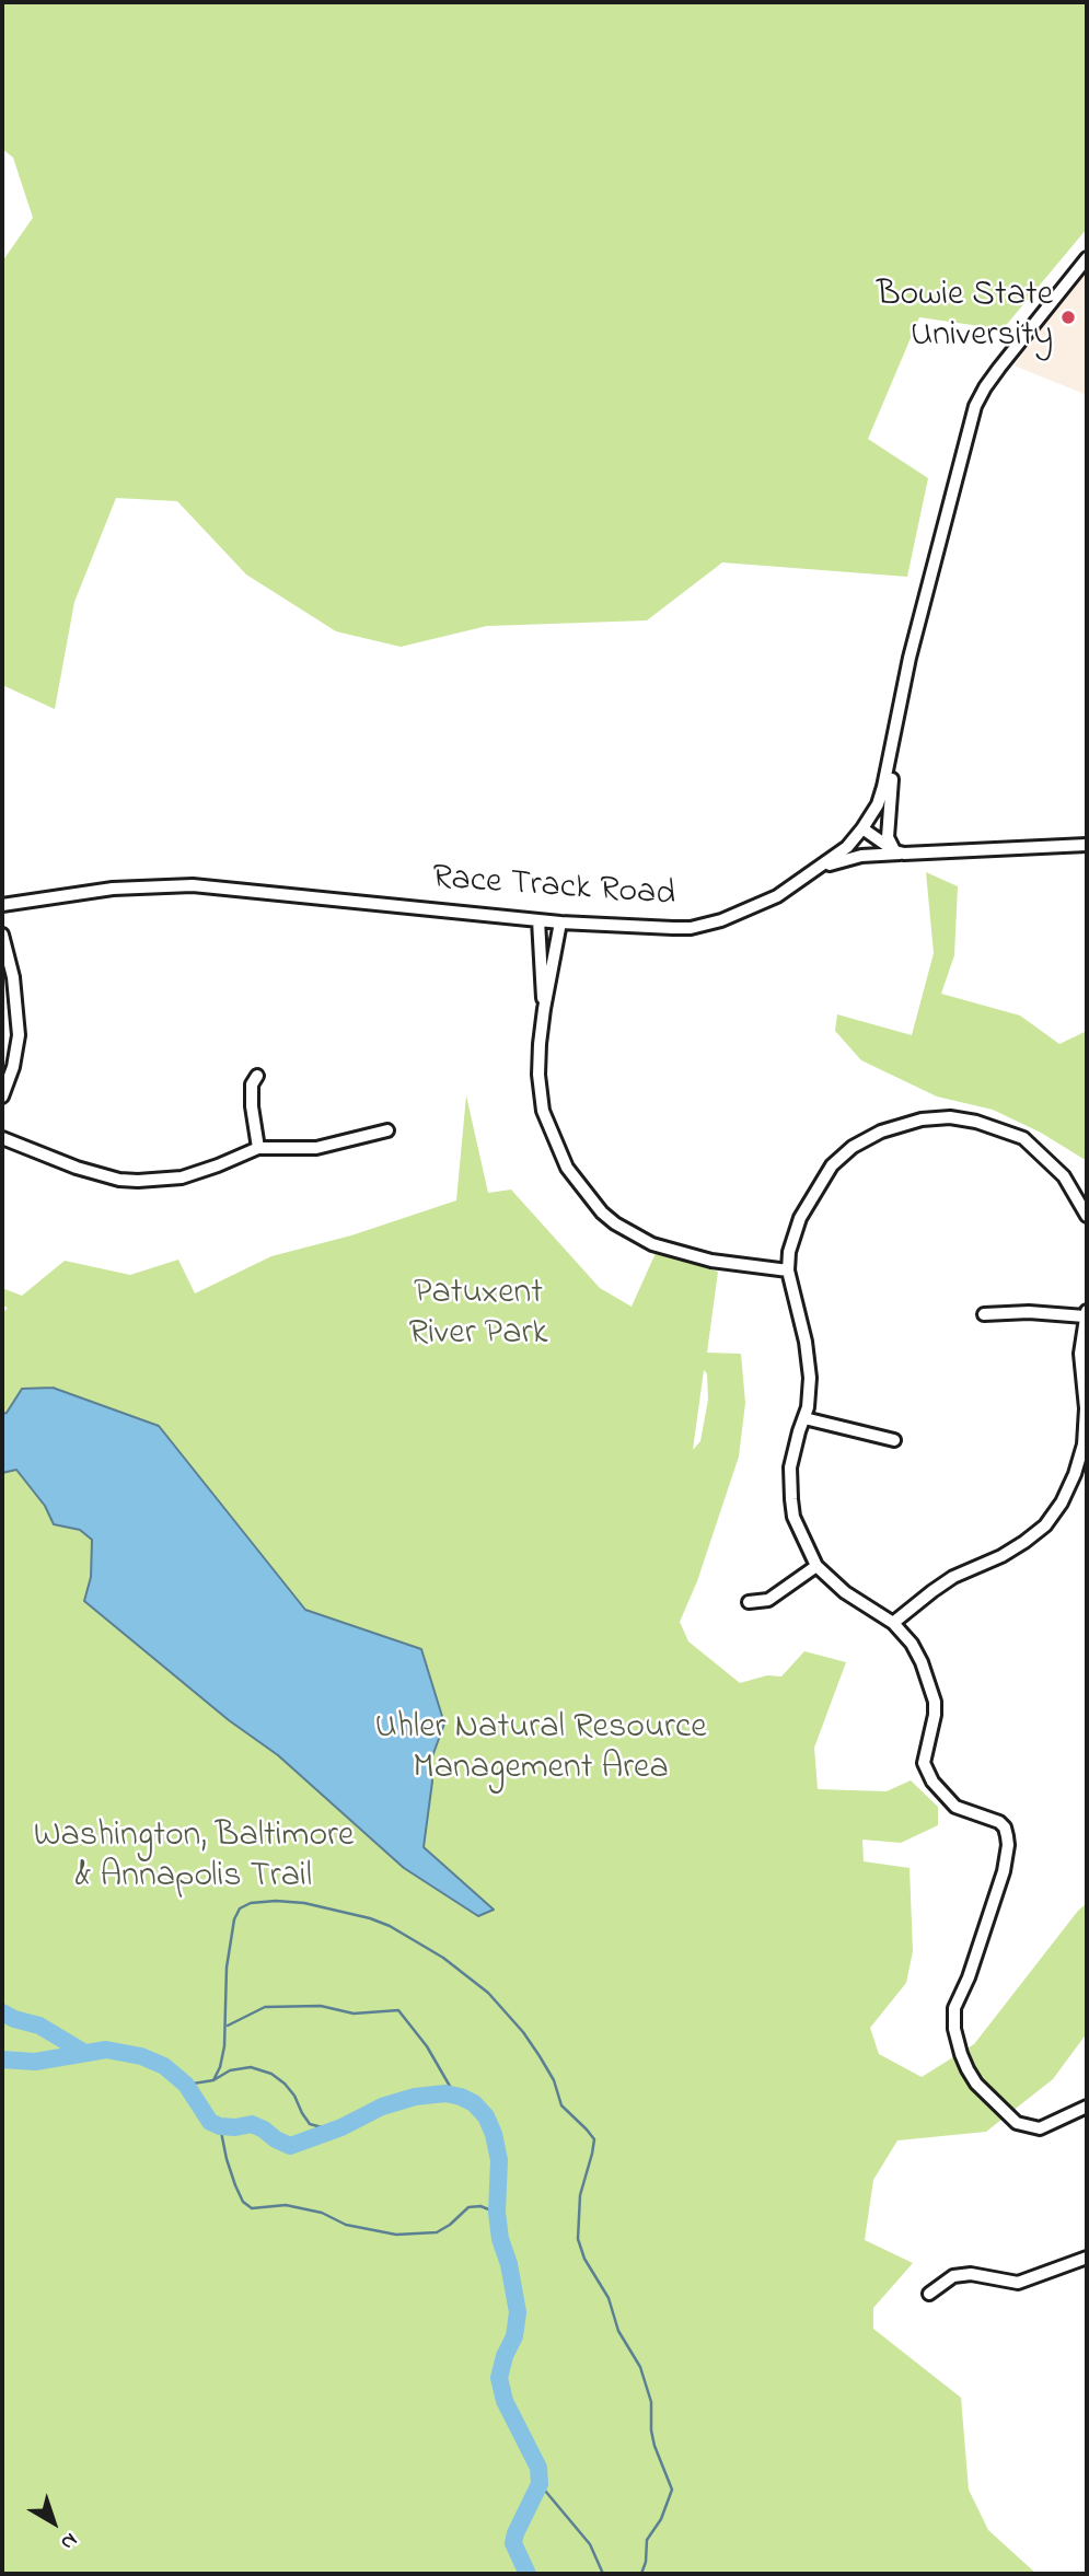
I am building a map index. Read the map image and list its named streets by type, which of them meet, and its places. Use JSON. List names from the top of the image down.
{
  "streets": {
    "street": ["Race Track Road"]
  },
  "parks": ["Patuxent River Park", "Uhler Natural Resource Management Area", "Washington, Baltimore & Annapolis Trail"],
  "places": ["Bowie State University"],
  "north": "bottom right"
}
